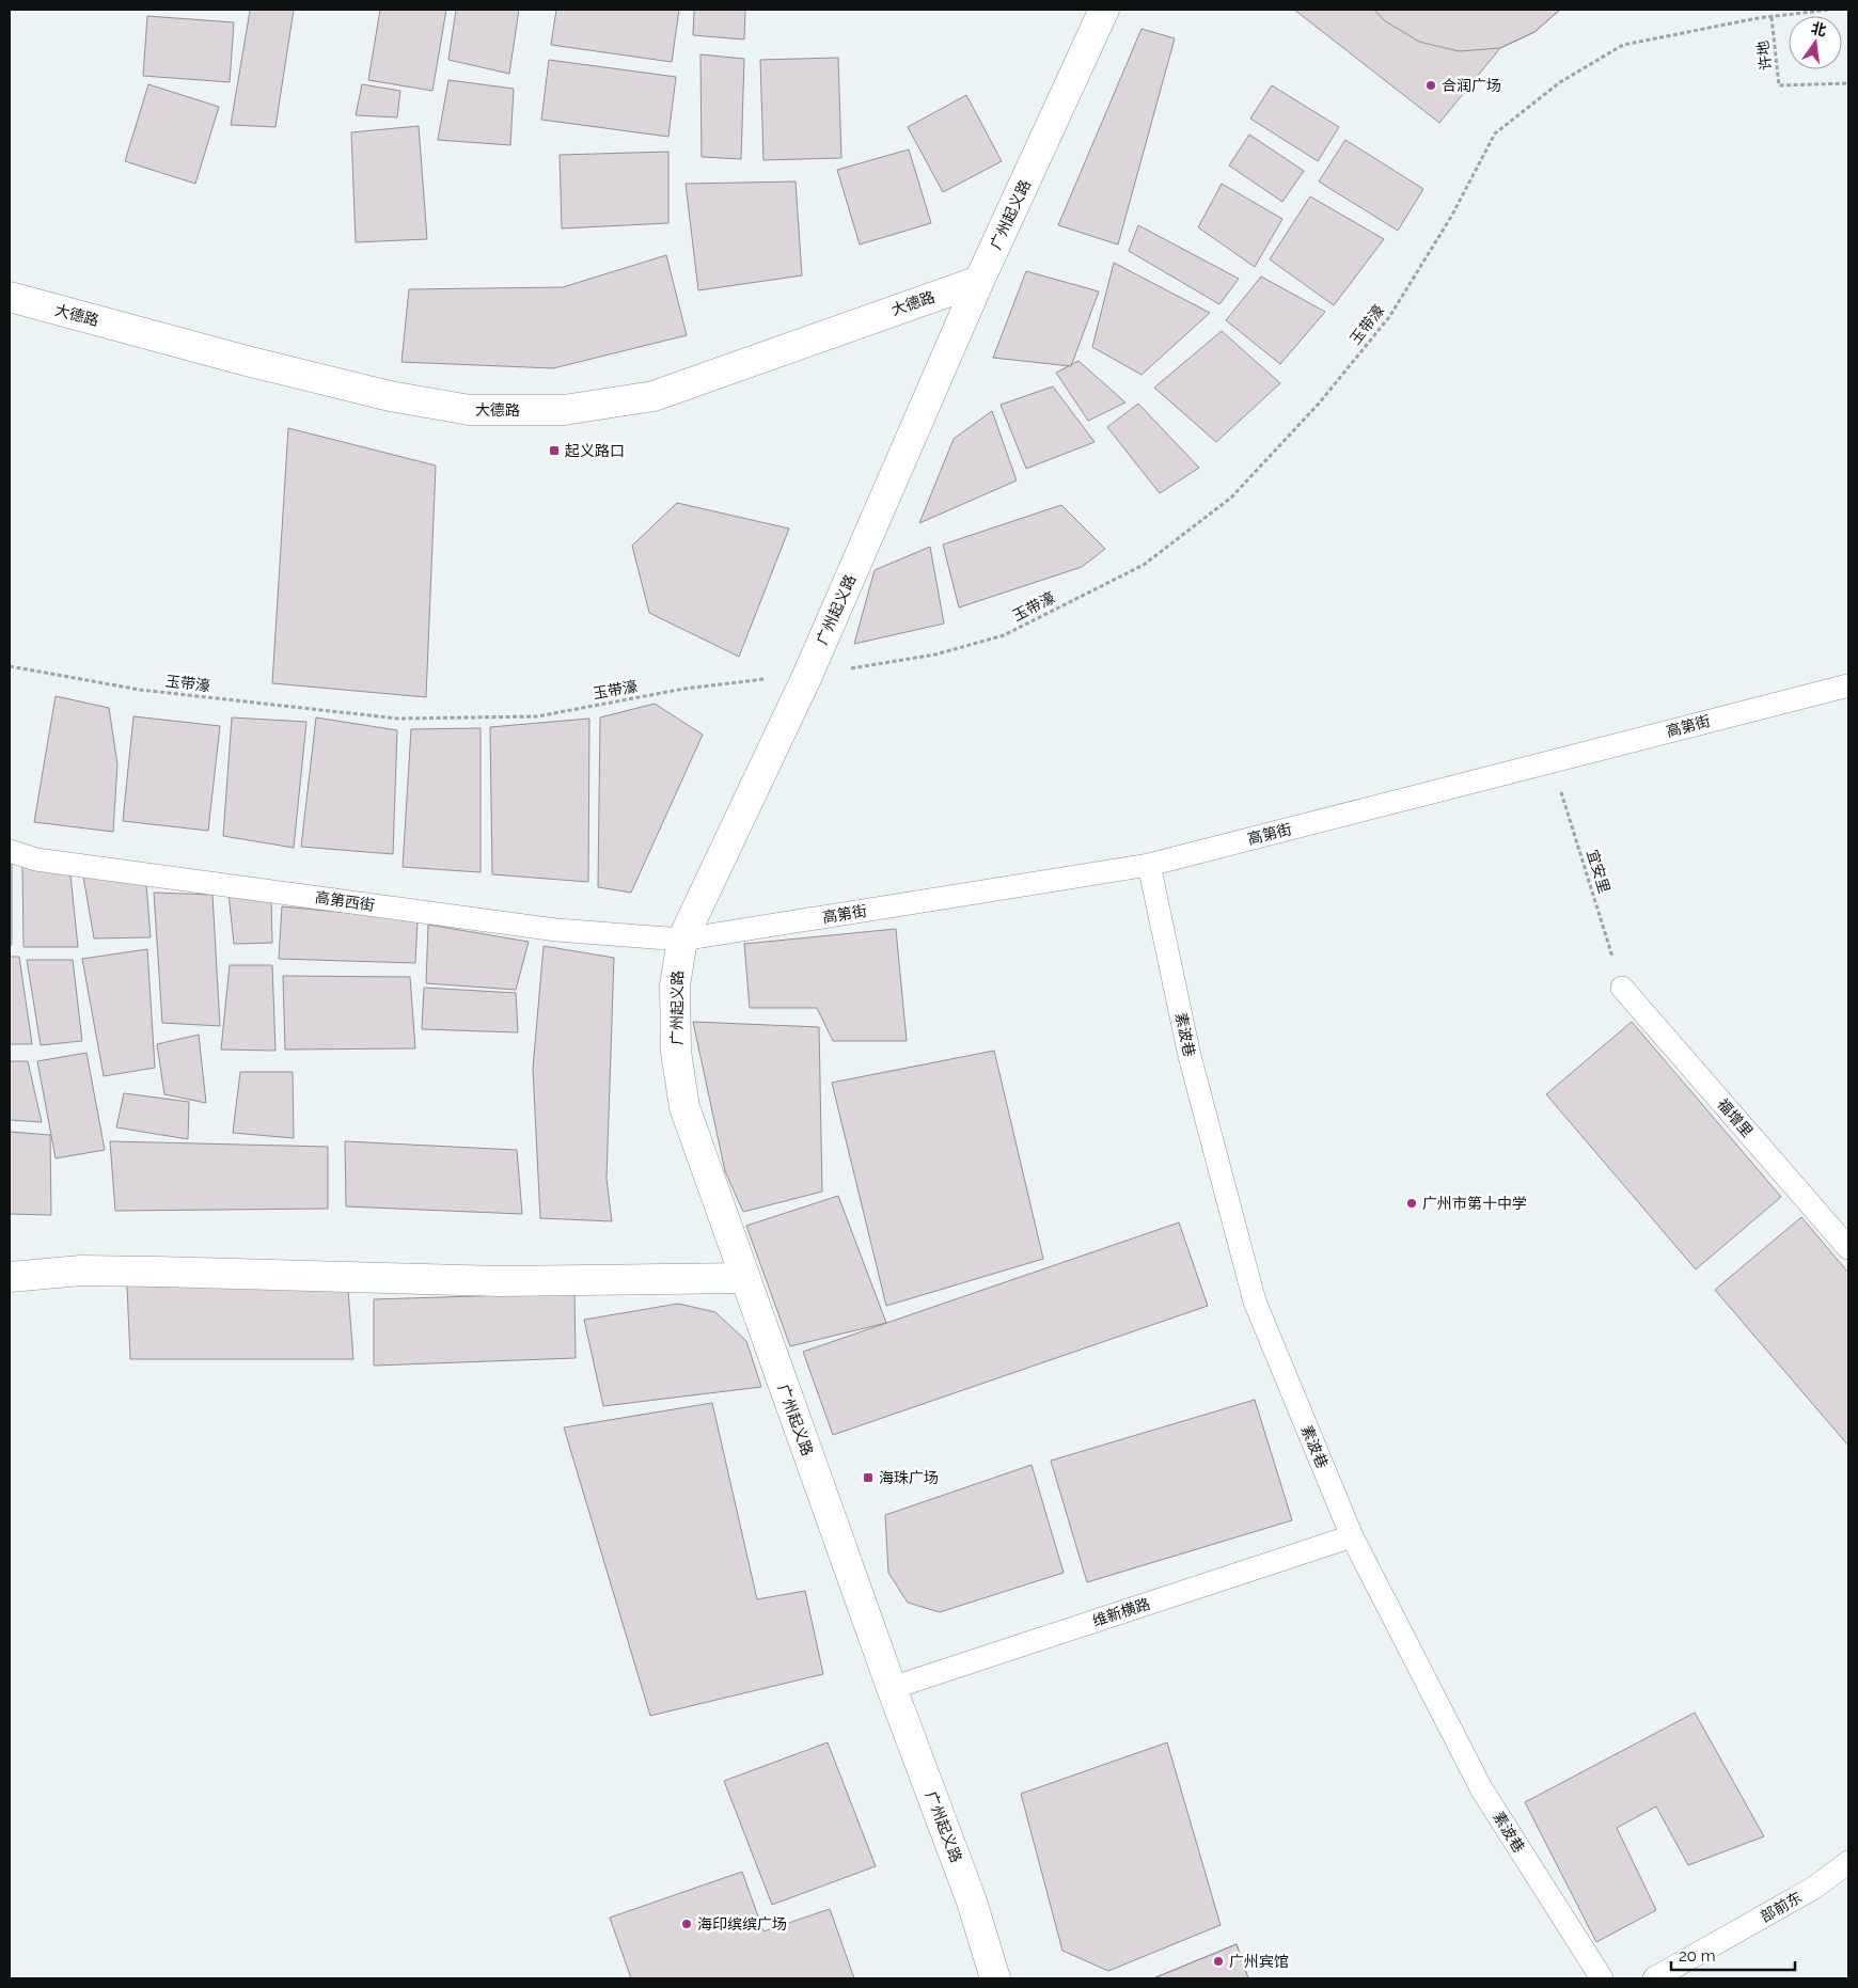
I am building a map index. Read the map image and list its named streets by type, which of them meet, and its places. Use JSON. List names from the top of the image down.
{
  "streets": {
    "main road": ["广州起义路", "大德路"],
    "lane": [
      "高第街",
      "高第西街",
      "素波巷",
      "福增里",
      "维新横路",
      "部前东"
    ],
    "path": ["许地", "玉带濠", "宜安里"]
  },
  "crossings": [
    ["许地", "玉带濠"],
    ["广州起义路", "大德路"],
    ["广州起义路", "玉带濠"],
    ["广州起义路", "高第街"],
    ["广州起义路", "高第西街"],
    ["广州起义路", "维新横路"],
    ["高第街", "宜安里"],
    ["高第街", "高第西街"],
    ["高第街", "素波巷"],
    ["宜安里", "福增里"],
    ["素波巷", "维新横路"]
  ],
  "places": {
    "other": [
      "合润广场",
      "广州市第十中学",
      "海印缤缤广场",
      "广州宾馆"
    ],
    "transit": ["起义路口", "海珠广场"]
  },
  "scale_bar": "20 m",
  "north": "top"
}
